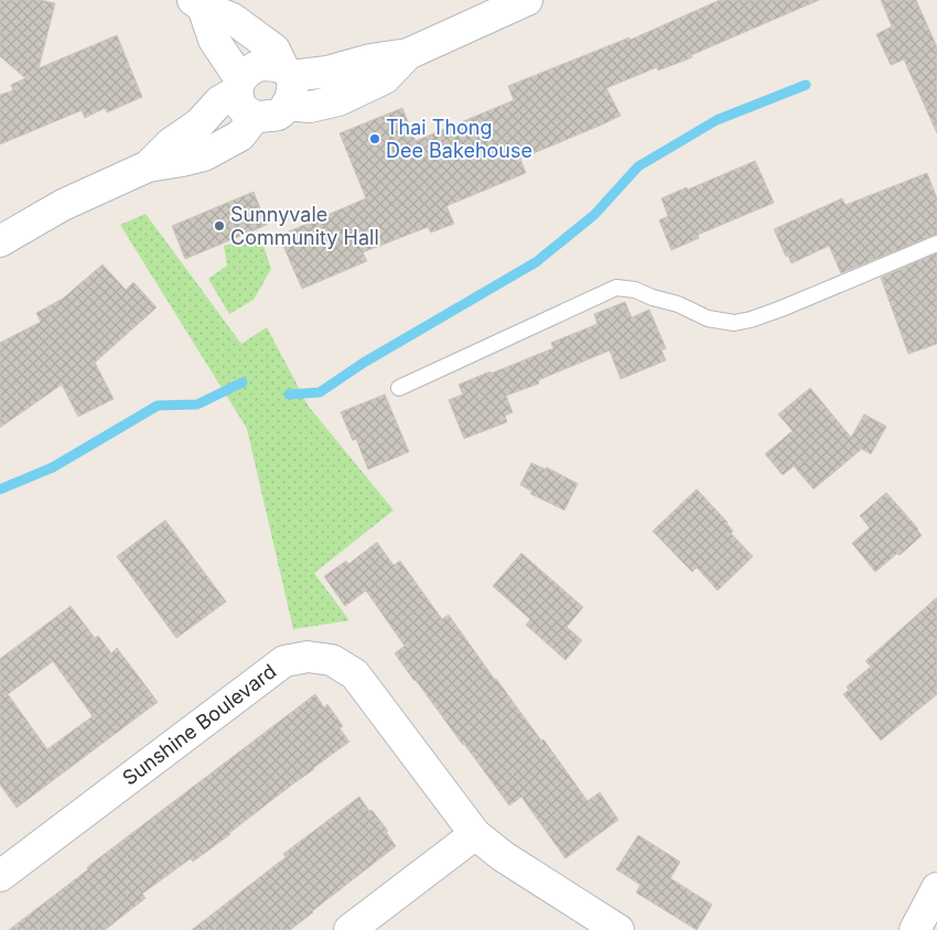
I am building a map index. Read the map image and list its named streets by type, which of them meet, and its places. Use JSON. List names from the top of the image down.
{
  "streets": {
    "street": ["Sunshine Boulevard"]
  },
  "places": ["Thai Thong Dee Bakehouse", "Sunnyvale Community Hall"]
}
